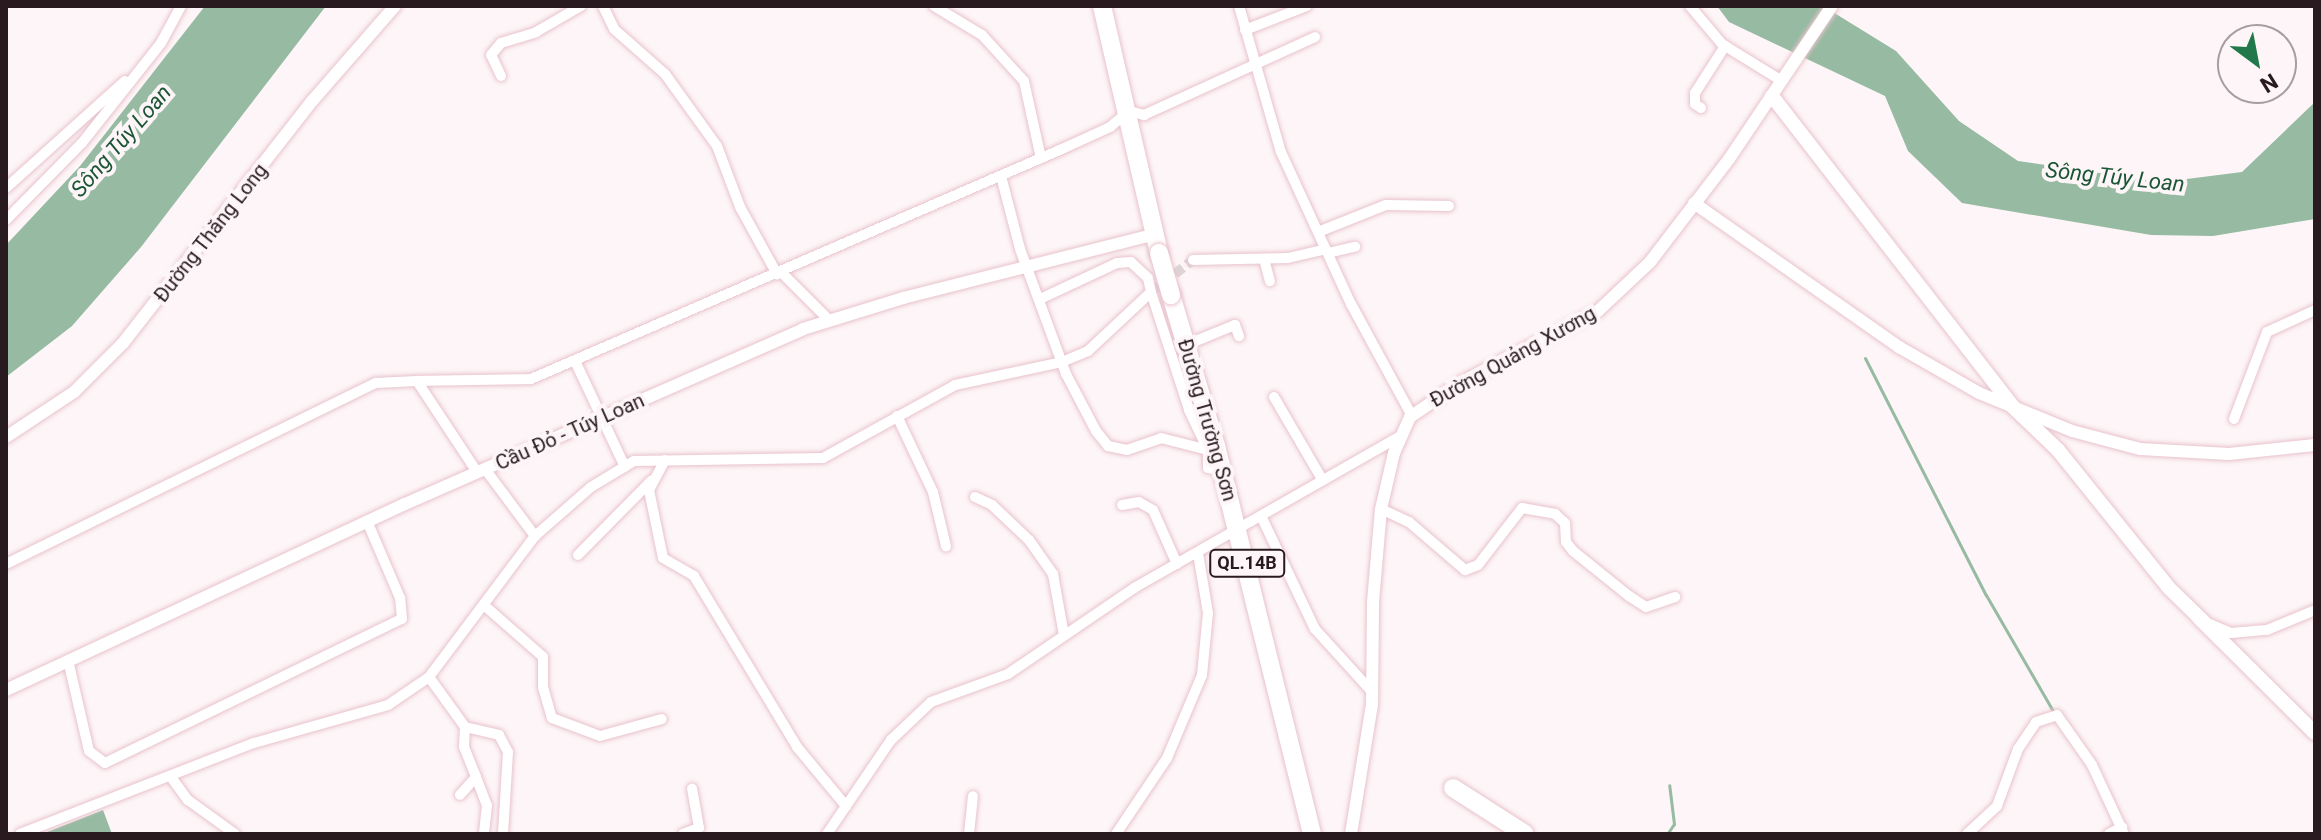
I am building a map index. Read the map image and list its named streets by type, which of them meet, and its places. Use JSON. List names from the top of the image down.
{
  "streets": {
    "highway": ["Đường Trường Sơn", "QL.14B"],
    "street": ["Đường Thăng Long", "Đường Quảng Xương", "Cầu Đỏ - Túy Loan"]
  },
  "crossings": [
    ["Đường Trường Sơn", "Cầu Đỏ - Túy Loan"]
  ],
  "water": ["Sông Túy Loan"],
  "north": "bottom right"
}
